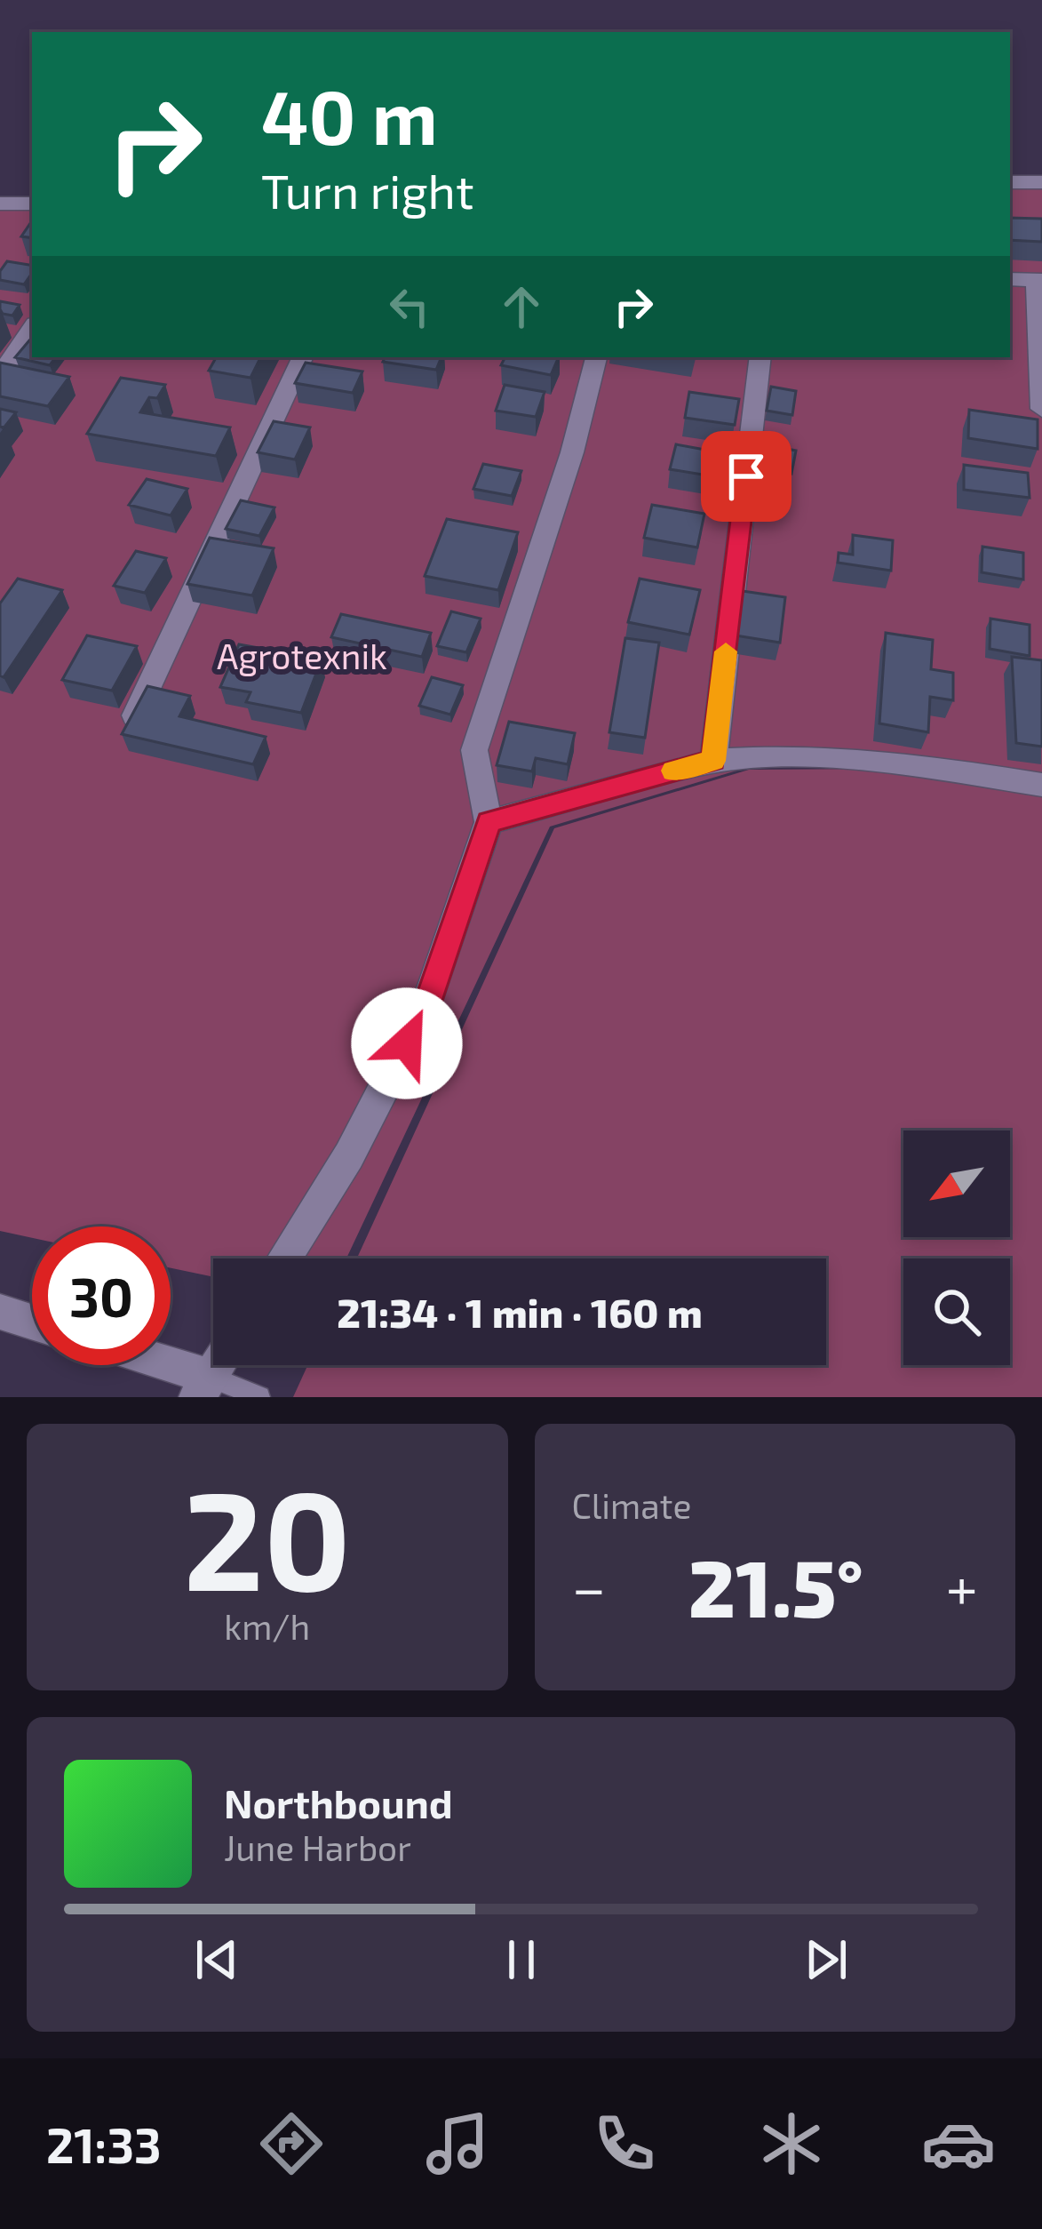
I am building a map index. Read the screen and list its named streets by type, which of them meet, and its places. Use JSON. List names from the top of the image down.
{
  "parks": ["Agrotexnik"],
  "north": "bottom left",
  "page": {
    "turn": ["40 m", "Turn right"],
    "limit": "30",
    "trip": "21:34 · 1 min · 160 m",
    "tile": [
      ["20", "km/h"],
      "Climate"
    ],
    "heat": ["−", "21.5°", "+"],
    "song": ["Northbound", "June Harbor"],
    "tabs": "21:33"
  }
}
